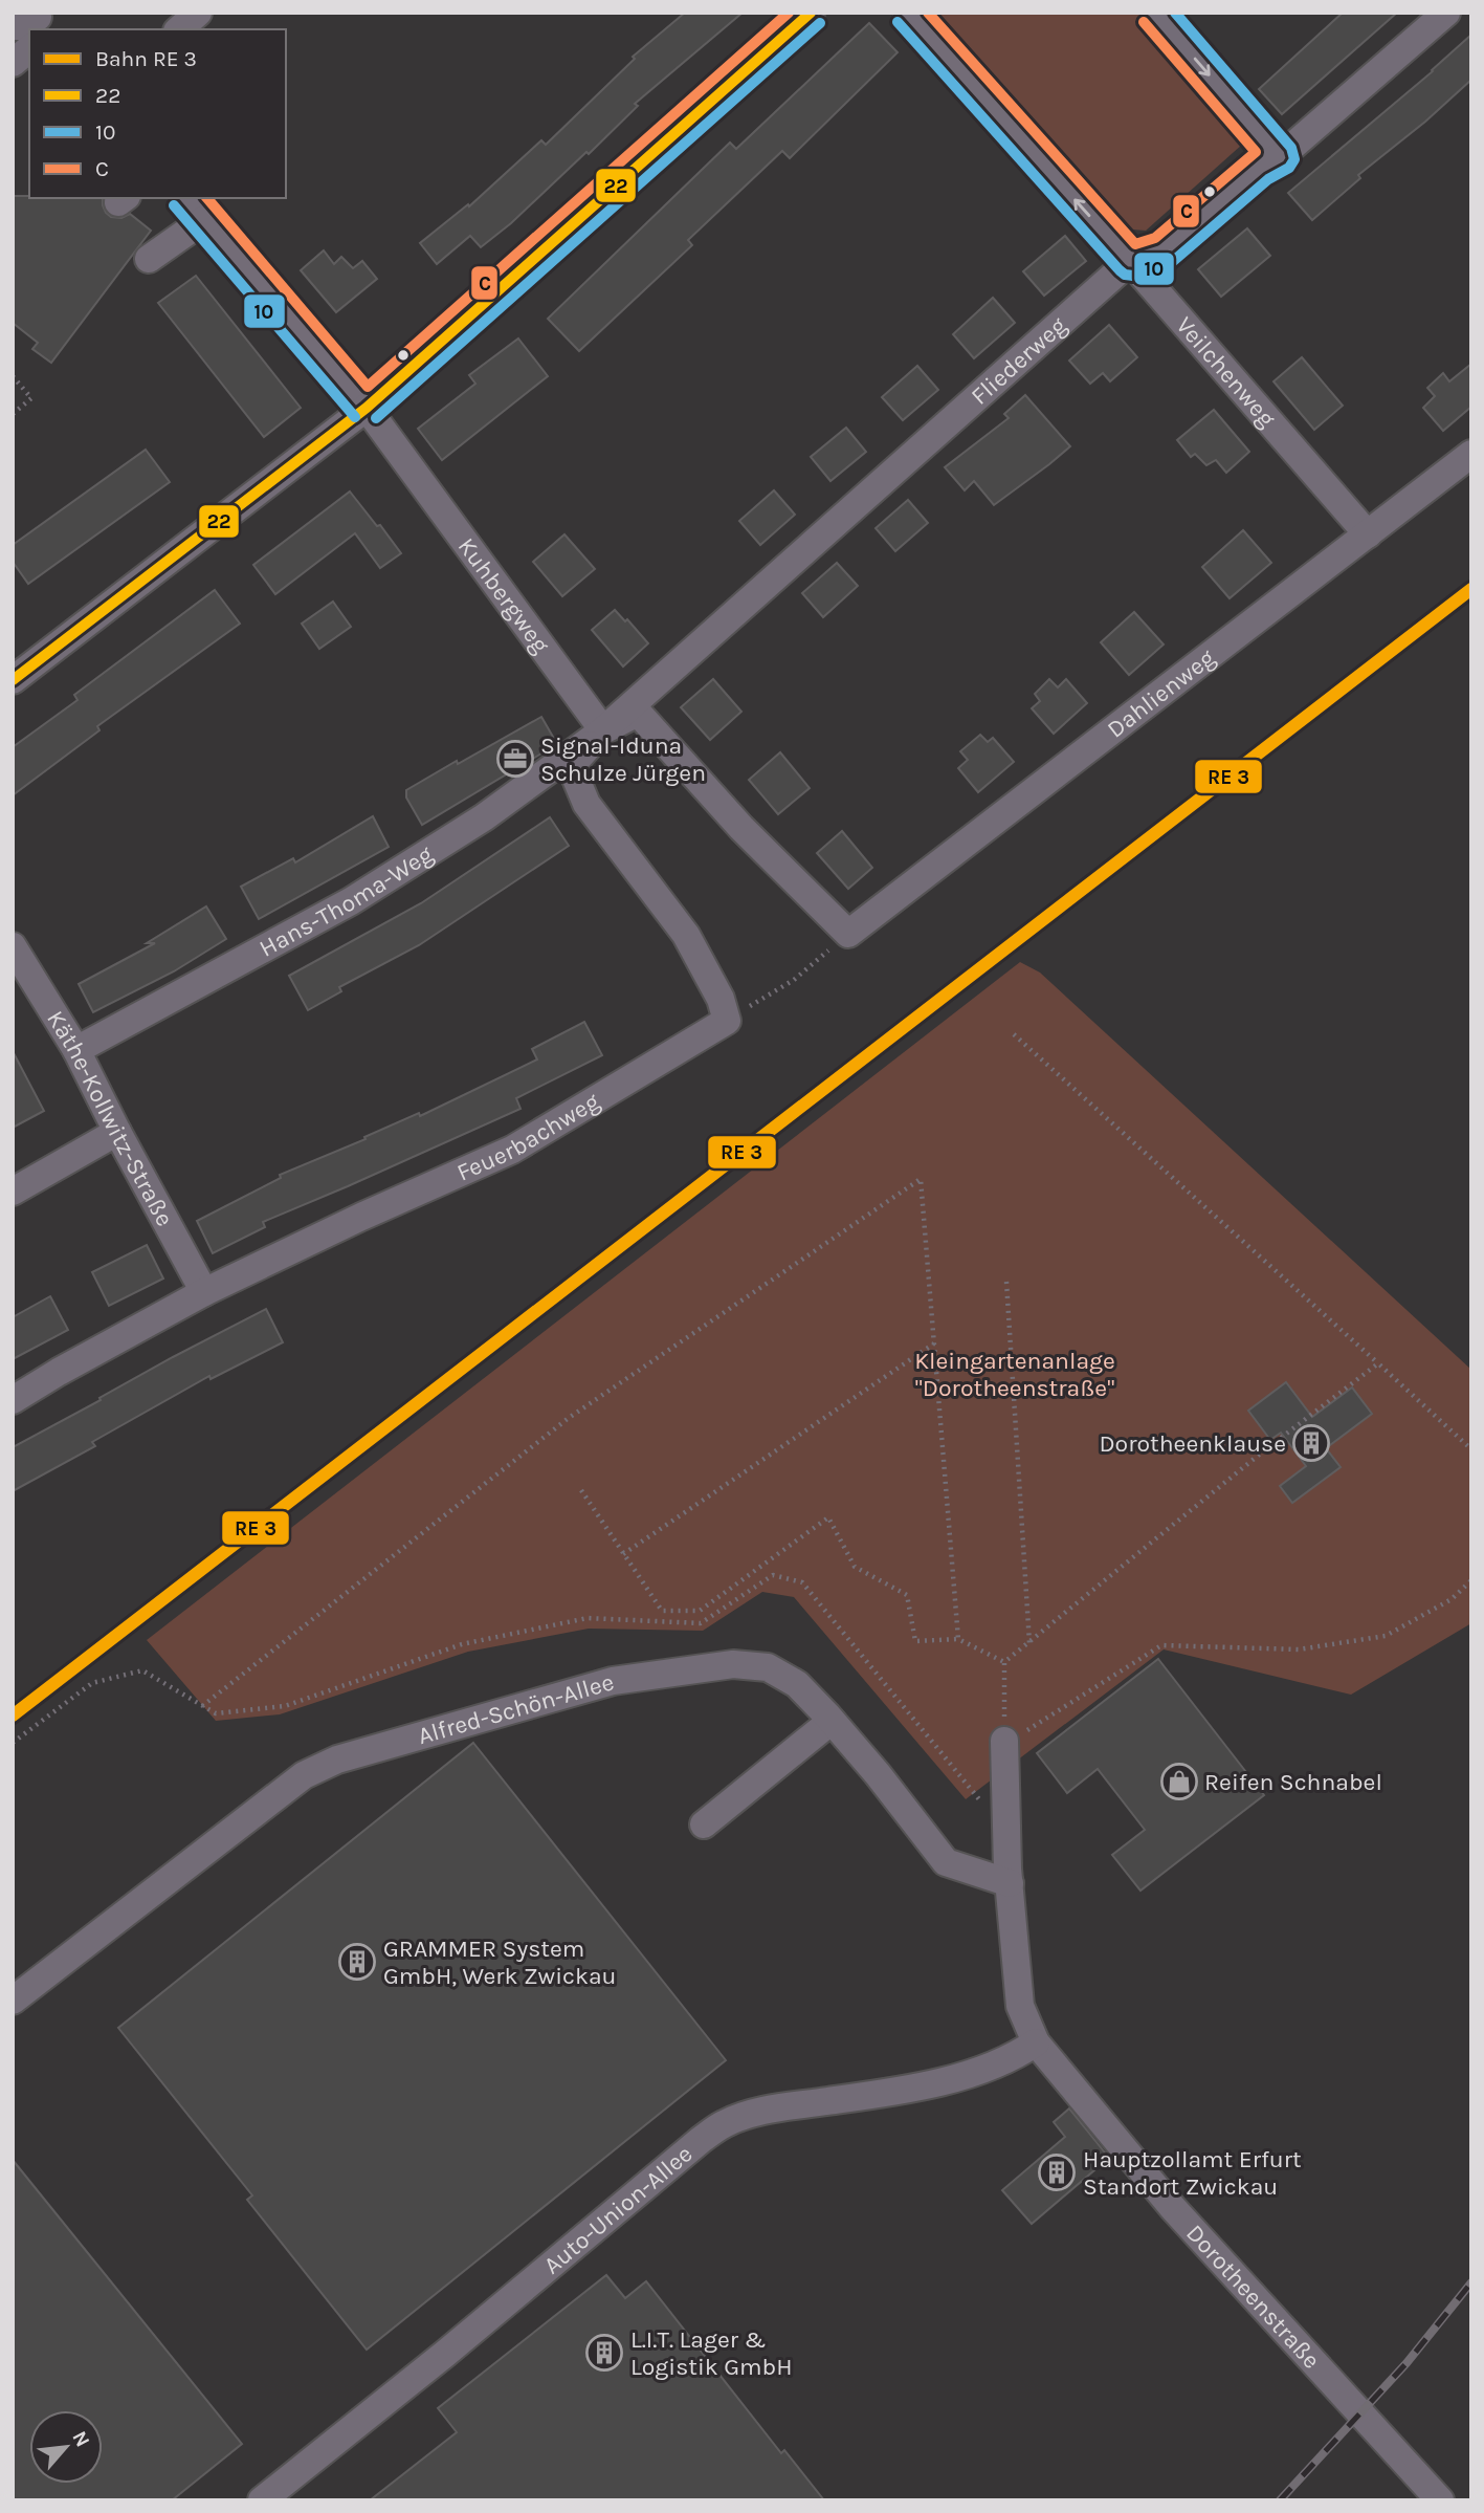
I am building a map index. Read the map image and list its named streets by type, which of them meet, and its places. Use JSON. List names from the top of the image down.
{
  "streets": {
    "street": [
      "Fliederweg",
      "Veilchenweg",
      "Kuhbergweg",
      "Dahlienweg",
      "Hans-Thoma-Weg",
      "Käthe-Kollwitz-Straße",
      "Feuerbachweg",
      "Alfred-Schön-Allee",
      "Auto-Union-Allee",
      "Dorotheenstraße"
    ]
  },
  "crossings": [
    ["Fliederweg", "Veilchenweg"],
    ["Fliederweg", "Kuhbergweg"],
    ["Fliederweg", "Hans-Thoma-Weg"],
    ["Veilchenweg", "Dahlienweg"],
    ["Kuhbergweg", "Hans-Thoma-Weg"],
    ["Hans-Thoma-Weg", "Käthe-Kollwitz-Straße"],
    ["Käthe-Kollwitz-Straße", "Feuerbachweg"],
    ["Alfred-Schön-Allee", "Dorotheenstraße"],
    ["Auto-Union-Allee", "Dorotheenstraße"]
  ],
  "parks": ["Kleingartenanlage \"Dorotheenstraße\""],
  "places": {
    "office": ["Signal-Iduna Schulze Jürgen"],
    "building": [
      "Dorotheenklause",
      "GRAMMER System GmbH, Werk Zwickau",
      "Hauptzollamt Erfurt Standort Zwickau",
      "L.I.T. Lager & Logistik GmbH"
    ],
    "shop": ["Reifen Schnabel"]
  },
  "lines": ["transit line 22", "transit line 10", "transit line C"],
  "legend": [
    "Bahn RE 3",
    "22",
    "10",
    "C"
  ],
  "north": "top right"
}
